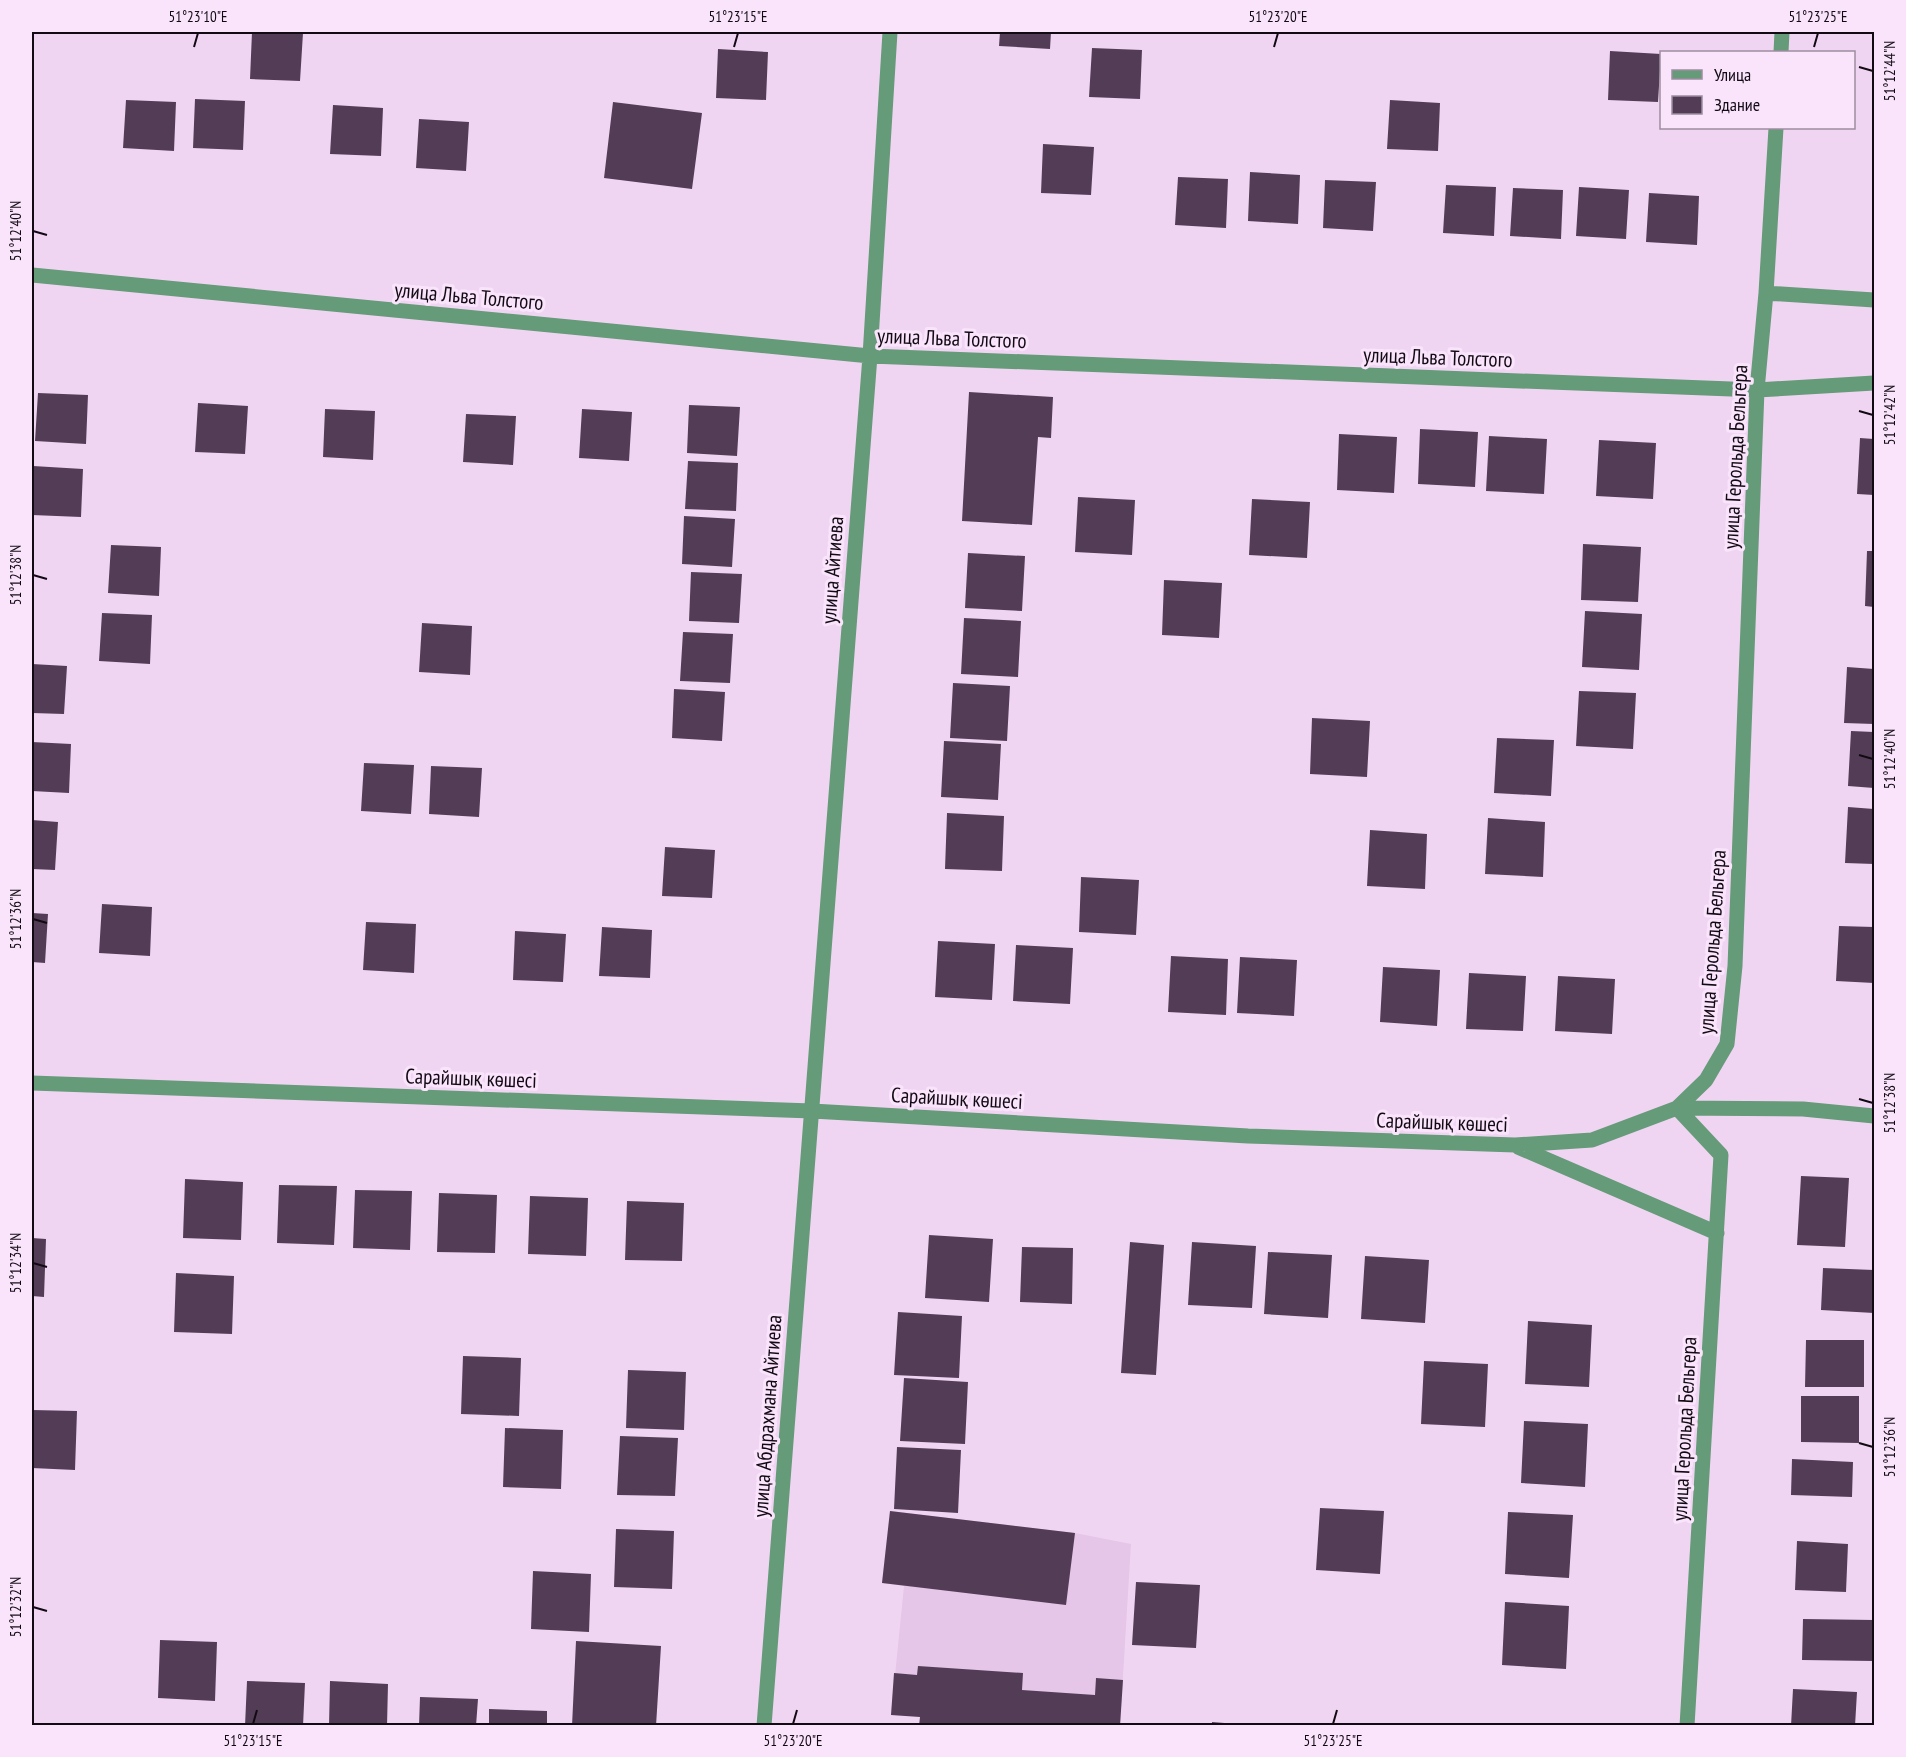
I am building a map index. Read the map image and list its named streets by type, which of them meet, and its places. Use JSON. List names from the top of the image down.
{
  "streets": {
    "street": [
      "улица Льва Толстого",
      "улица Герольда Бельгера",
      "улица Айтиева",
      "Сарайшық көшесі",
      "улица Абдрахмана Айтиева"
    ]
  },
  "crossings": [
    ["улица Льва Толстого", "улица Герольда Бельгера"],
    ["улица Льва Толстого", "улица Айтиева"],
    ["улица Герольда Бельгера", "Сарайшық көшесі"],
    ["улица Айтиева", "Сарайшық көшесі"],
    ["улица Айтиева", "улица Абдрахмана Айтиева"],
    ["Сарайшық көшесі", "улица Абдрахмана Айтиева"]
  ],
  "legend": ["Улица", "Здание"],
  "coordinates": [
    "51°23'10\"E",
    "51°23'15\"E",
    "51°23'20\"E",
    "51°23'25\"E",
    "51°12'44\"N",
    "51°12'40\"N",
    "51°12'42\"N",
    "51°12'38\"N",
    "51°12'36\"N",
    "51°12'34\"N",
    "51°12'32\"N"
  ]
}
